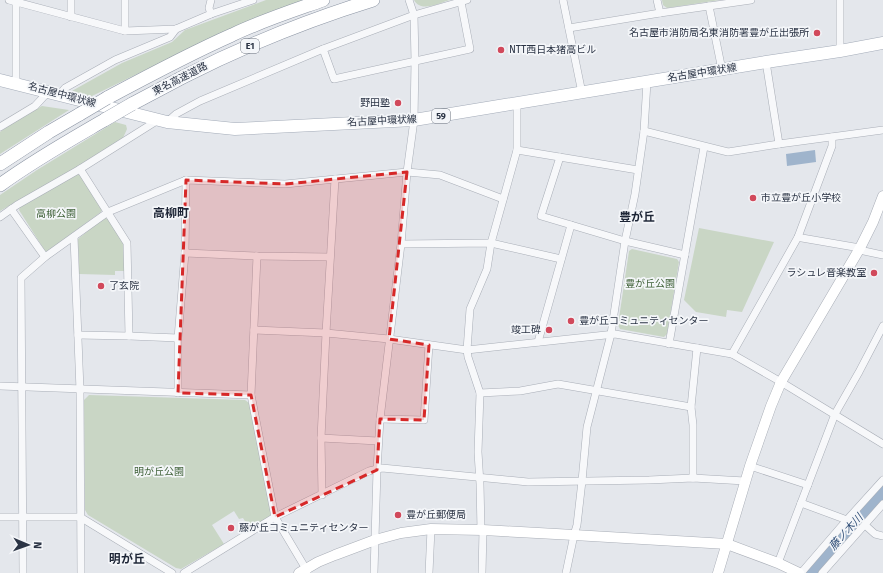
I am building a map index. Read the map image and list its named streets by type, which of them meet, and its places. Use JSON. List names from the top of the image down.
{
  "streets": {
    "highway": ["E1", "東名高速道路"],
    "main road": ["名古屋中環状線", "59"]
  },
  "districts": ["高柳町", "豊が丘", "明が丘"],
  "water": ["藤ノ木川"],
  "parks": ["高柳公園", "豊が丘公園", "明が丘公園"],
  "places": [
    "名古屋市消防局名東消防署豊が丘出張所",
    "NTT西日本猪高ビル",
    "野田塾",
    "市立豊が丘小学校",
    "ラシュレ音楽教室",
    "了玄院",
    "豊が丘コミュニティセンター",
    "竣工碑",
    "豊が丘郵便局",
    "藤が丘コミュニティセンター"
  ],
  "north": "right"
}
